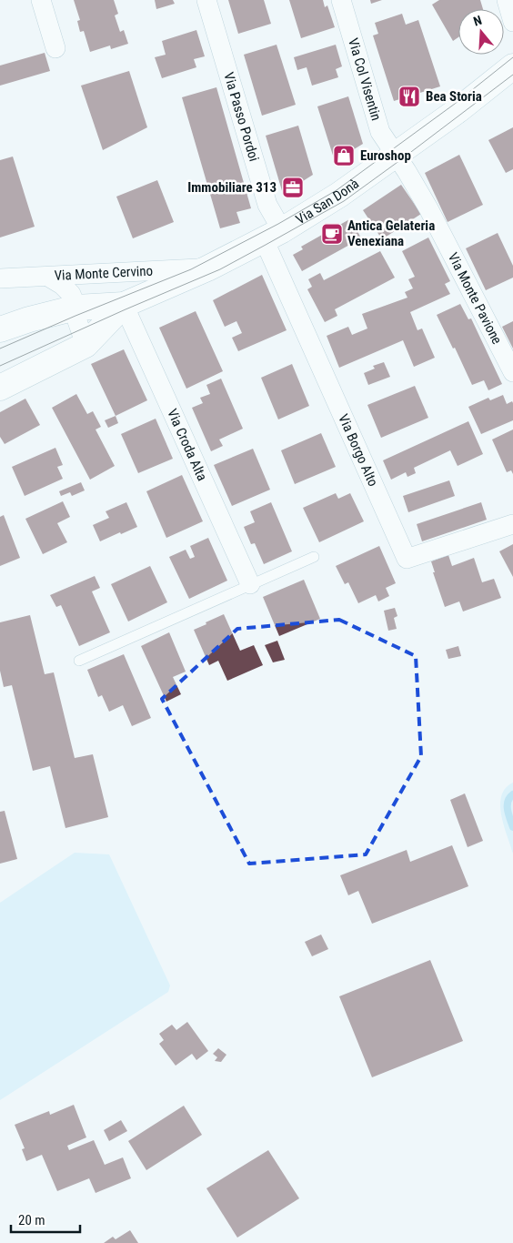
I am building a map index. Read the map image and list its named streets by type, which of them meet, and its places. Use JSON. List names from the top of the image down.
{
  "streets": {
    "main road": ["Via San Donà"],
    "street": [
      "Via Col Visentin",
      "Via Passo Pordoi",
      "Via Monte Cervino",
      "Via Monte Pavione",
      "Via Croda Alta",
      "Via Borgo Alto"
    ]
  },
  "crossings": [
    ["Via Col Visentin", "Via San Donà"],
    ["Via Col Visentin", "Via Monte Pavione"],
    ["Via Passo Pordoi", "Via San Donà"],
    ["Via Passo Pordoi", "Via Borgo Alto"],
    ["Via San Donà", "Via Monte Cervino"],
    ["Via San Donà", "Via Monte Pavione"],
    ["Via San Donà", "Via Croda Alta"],
    ["Via San Donà", "Via Borgo Alto"]
  ],
  "places": {
    "restaurant": ["Bea Storia"],
    "shop": ["Euroshop"],
    "office": ["Immobiliare 313"],
    "cafe": ["Antica Gelateria Venexiana"]
  },
  "scale_bar": "20 m",
  "north": "top"
}
